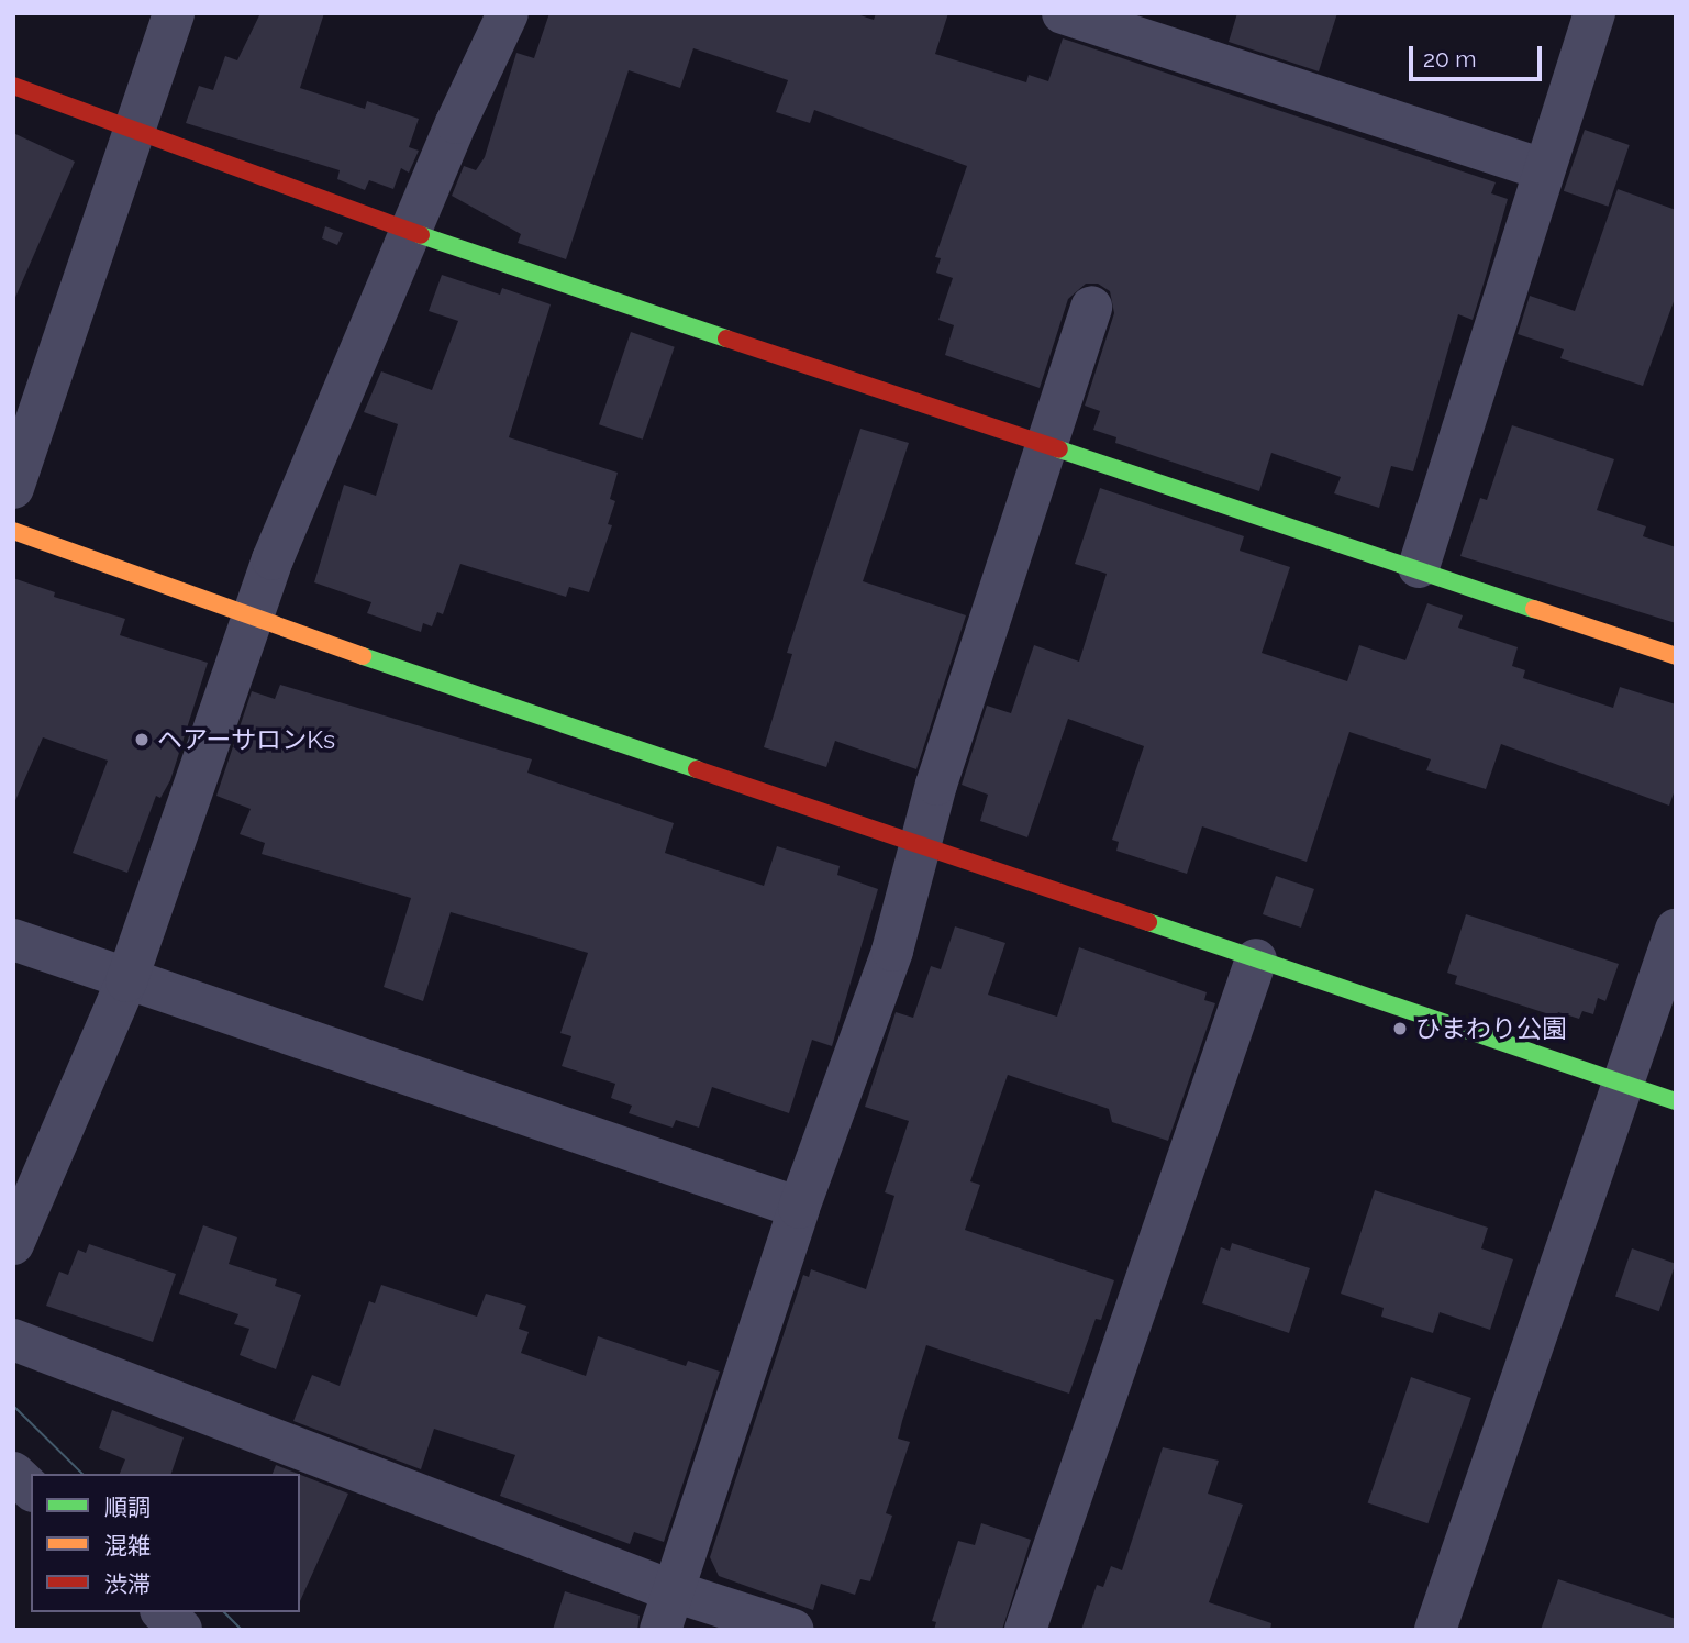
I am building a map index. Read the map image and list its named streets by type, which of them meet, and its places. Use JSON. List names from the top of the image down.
{
  "places": ["ヘアーサロンKs", "ひまわり公園"],
  "legend": ["順調", "混雑", "渋滞"],
  "scale_bar": "20 m"
}
